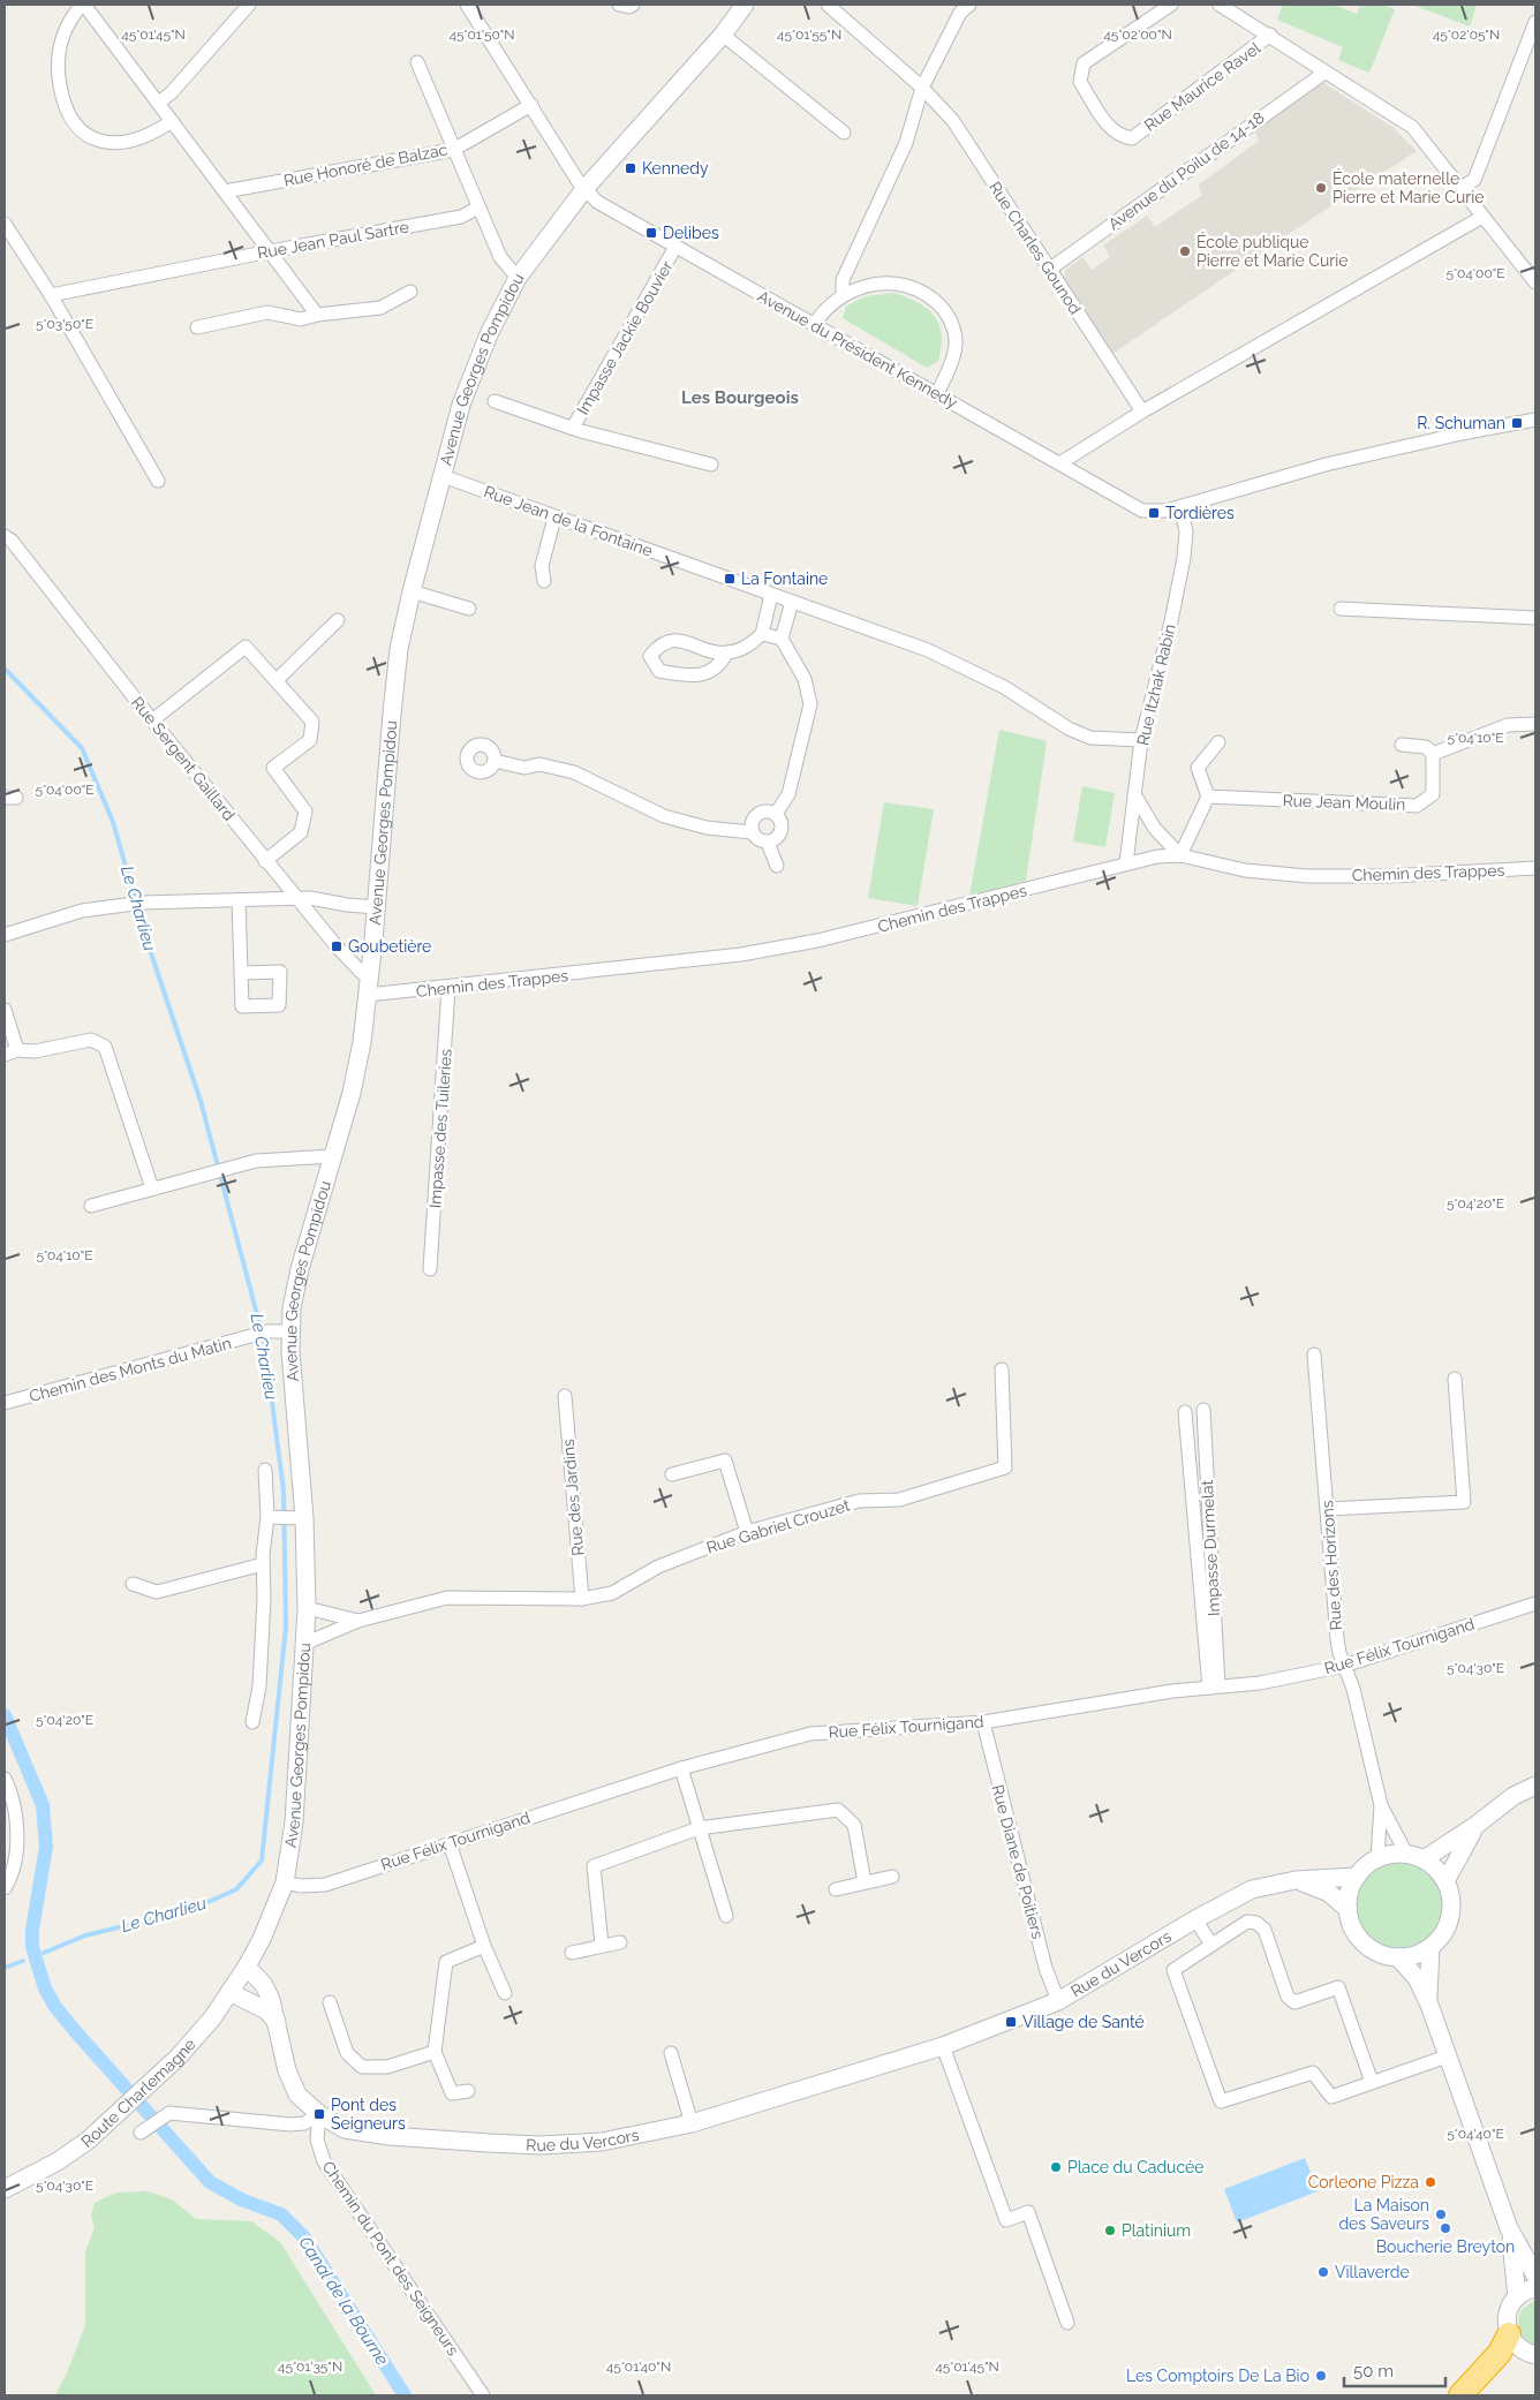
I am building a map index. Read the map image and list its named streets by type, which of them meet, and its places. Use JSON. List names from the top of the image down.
{
  "streets": {
    "street": [
      "Rue Maurice Ravel",
      "Rue Honoré de Balzac",
      "Avenue du Poilu de 14-18",
      "Rue Jean Paul Sartre",
      "Rue Charles Gounod",
      "Impasse Jackie Bouvier",
      "Avenue du Président Kennedy",
      "Avenue Georges Pompidou",
      "Rue Jean de la Fontaine",
      "Rue Itzhak Rabin",
      "Rue Sergent Gaillard",
      "Rue Jean Moulin",
      "Chemin des Trappes",
      "Impasse des Tuileries",
      "Chemin des Monts du Matin",
      "Rue des Jardins",
      "Rue Gabriel Crouzet",
      "Impasse Durmelat",
      "Rue des Horizons",
      "Rue Félix Tournigand",
      "Rue Diane de Poitiers",
      "Rue du Vercors",
      "Route Charlemagne",
      "Chemin du Pont des Seigneurs"
    ]
  },
  "crossings": [
    ["Avenue du Poilu de 14-18", "Rue Charles Gounod"],
    ["Impasse Jackie Bouvier", "Avenue du Président Kennedy"],
    ["Avenue du Président Kennedy", "Avenue Georges Pompidou"],
    ["Avenue du Président Kennedy", "Rue Itzhak Rabin"],
    ["Avenue Georges Pompidou", "Rue Jean de la Fontaine"],
    ["Avenue Georges Pompidou", "Rue Sergent Gaillard"],
    ["Avenue Georges Pompidou", "Chemin des Trappes"],
    ["Avenue Georges Pompidou", "Chemin des Monts du Matin"],
    ["Avenue Georges Pompidou", "Rue Gabriel Crouzet"],
    ["Avenue Georges Pompidou", "Rue Félix Tournigand"],
    ["Avenue Georges Pompidou", "Rue du Vercors"],
    ["Avenue Georges Pompidou", "Route Charlemagne"],
    ["Rue Jean de la Fontaine", "Rue Itzhak Rabin"],
    ["Rue Itzhak Rabin", "Chemin des Trappes"],
    ["Chemin des Trappes", "Impasse des Tuileries"],
    ["Rue des Jardins", "Rue Gabriel Crouzet"],
    ["Impasse Durmelat", "Rue Félix Tournigand"],
    ["Rue des Horizons", "Rue Félix Tournigand"],
    ["Rue des Horizons", "Rue du Vercors"],
    ["Rue Félix Tournigand", "Rue Diane de Poitiers"],
    ["Rue Diane de Poitiers", "Rue du Vercors"],
    ["Rue du Vercors", "Route Charlemagne"],
    ["Rue du Vercors", "Chemin du Pont des Seigneurs"]
  ],
  "districts": ["Les Bourgeois"],
  "water": ["Le Charlieu", "Canal de la Bourne"],
  "places": {
    "transit": [
      "Kennedy",
      "Delibes",
      "R. Schuman",
      "Tordières",
      "La Fontaine",
      "Goubetière",
      "Village de Santé",
      "Pont des Seigneurs"
    ],
    "other": [
      "École maternelle Pierre et Marie Curie",
      "École publique Pierre et Marie Curie",
      "Place du Caducée",
      "Corleone Pizza",
      "La Maison des Saveurs",
      "Boucherie Breyton",
      "Platinium",
      "Villaverde",
      "Les Comptoirs De La Bio"
    ]
  },
  "scale_bar": "50 m",
  "coordinates": [
    "45°01'45\"N",
    "45°01'50\"N",
    "45°02'00\"N",
    "45°02'05\"N",
    "45°01'55\"N",
    "5°04'00\"E",
    "5°03'50\"E",
    "5°04'10\"E",
    "5°04'20\"E",
    "5°04'30\"E",
    "5°04'40\"E",
    "45°01'35\"N",
    "45°01'40\"N"
  ]
}
